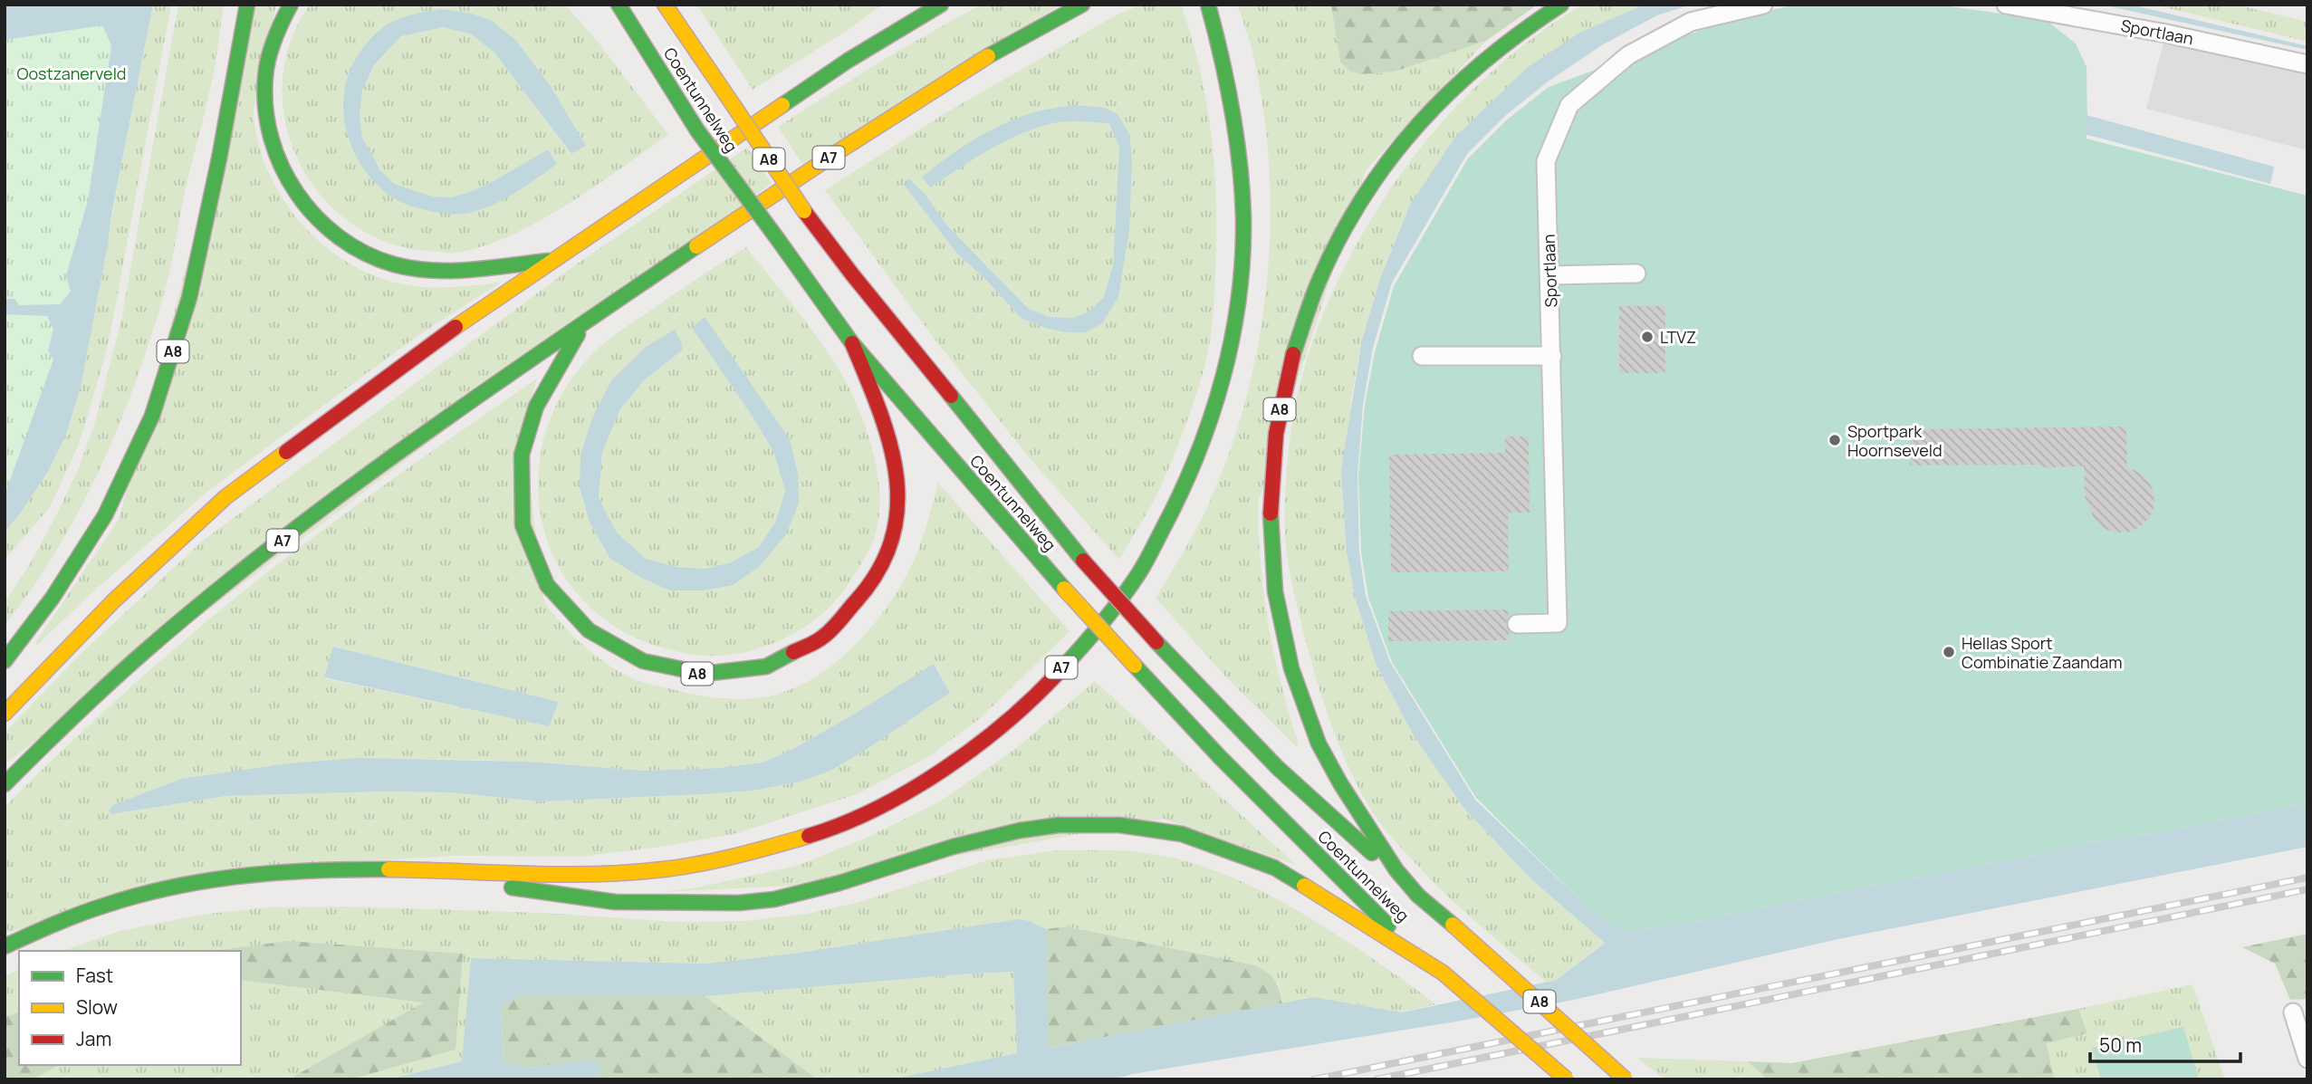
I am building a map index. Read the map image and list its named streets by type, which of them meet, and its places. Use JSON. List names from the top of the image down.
{
  "streets": {
    "highway": ["Coentunnelweg", "A7", "A8"],
    "street": ["Sportlaan"]
  },
  "crossings": [
    ["Coentunnelweg", "A7"],
    ["Coentunnelweg", "A8"],
    ["A7", "A8"]
  ],
  "parks": ["Oostzanerveld"],
  "places": ["LTVZ", "Sportpark Hoornseveld", "Hellas Sport Combinatie Zaandam"],
  "legend": ["Fast", "Slow", "Jam"],
  "scale_bar": "50 m"
}
